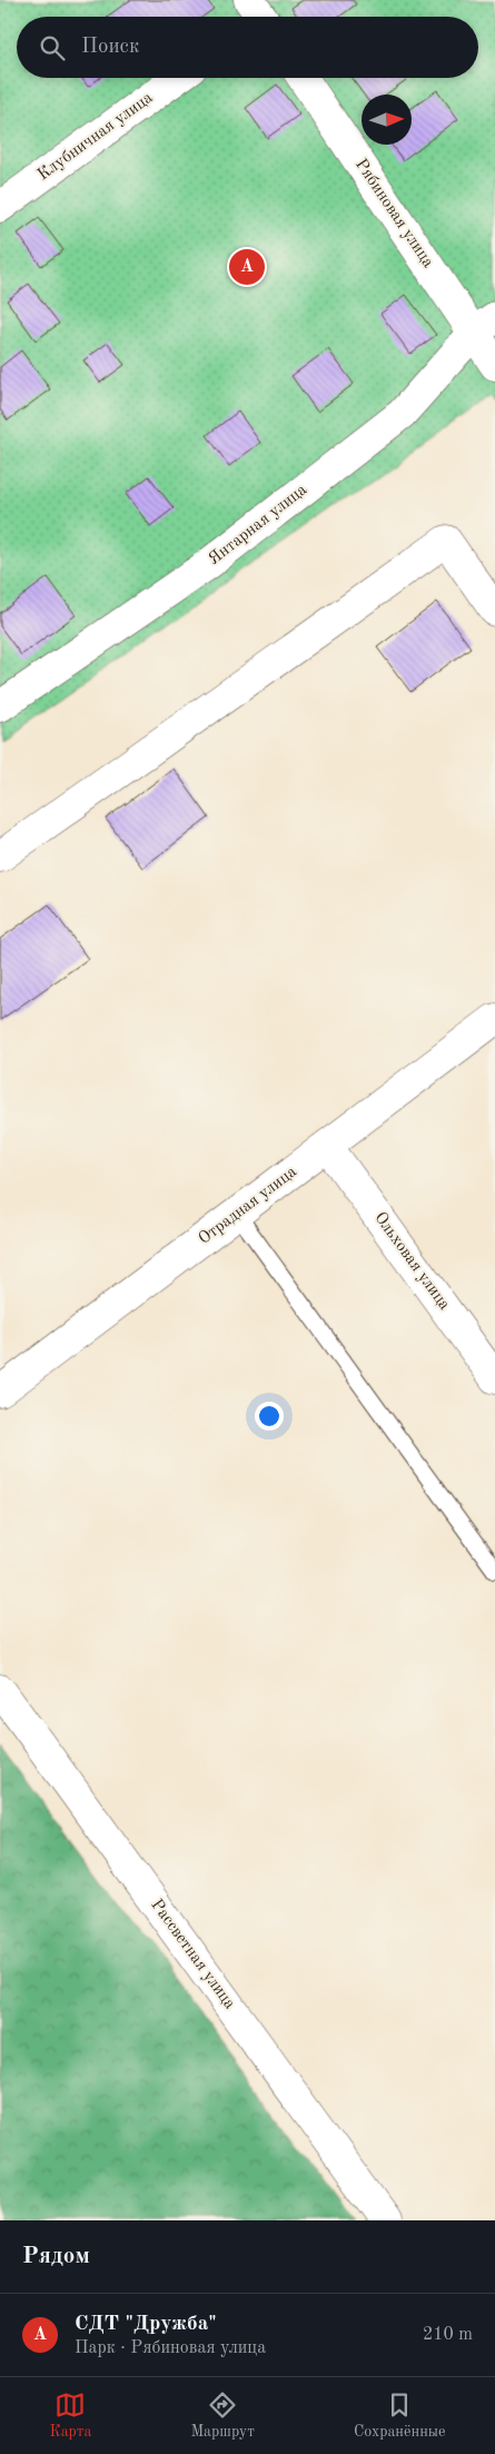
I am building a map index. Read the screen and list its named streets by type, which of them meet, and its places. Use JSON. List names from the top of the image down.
{
  "streets": {
    "street": [
      "Клубничная улица",
      "Рябиновая улица",
      "Янтарная улица",
      "Отрадная улица",
      "Ольховая улица",
      "Рассветная улица"
    ]
  },
  "crossings": [
    ["Рябиновая улица", "Янтарная улица"],
    ["Отрадная улица", "Ольховая улица"]
  ],
  "north": "right",
  "page": {
    "search": "Поиск",
    "pins": "A",
    "heading": "Рядом",
    "list": [
      {
        "mark": "A",
        "name": "СДТ \"Дружба\"",
        "note": "Парк · Рябиновая улица",
        "value": "210 m"
      }
    ],
    "nav": ["Карта", "Маршрут", "Сохранённые"]
  }
}
